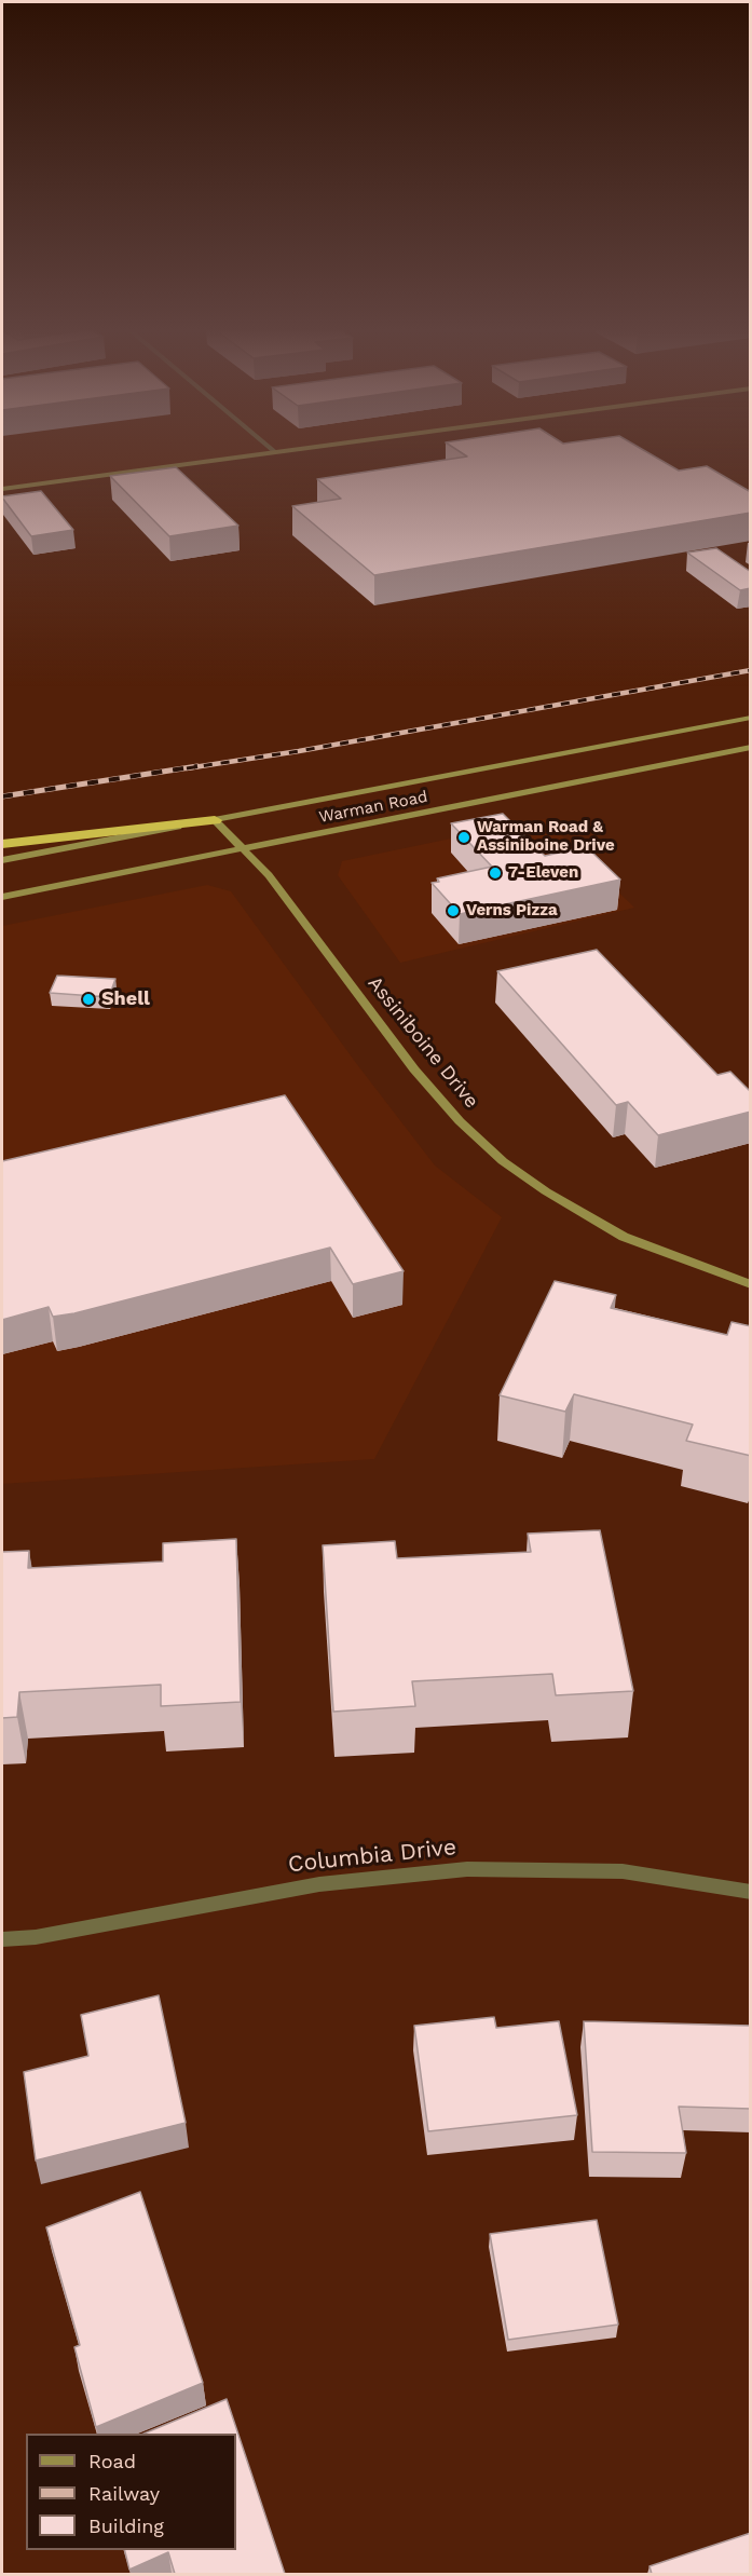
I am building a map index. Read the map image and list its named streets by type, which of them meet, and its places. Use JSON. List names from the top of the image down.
{
  "streets": {
    "street": ["Warman Road", "Assiniboine Drive", "Columbia Drive"]
  },
  "crossings": [
    ["Warman Road", "Assiniboine Drive"]
  ],
  "places": [
    "Warman Road & Assiniboine Drive",
    "7-Eleven",
    "Verns Pizza",
    "Shell"
  ],
  "legend": ["Road", "Railway", "Building"]
}
